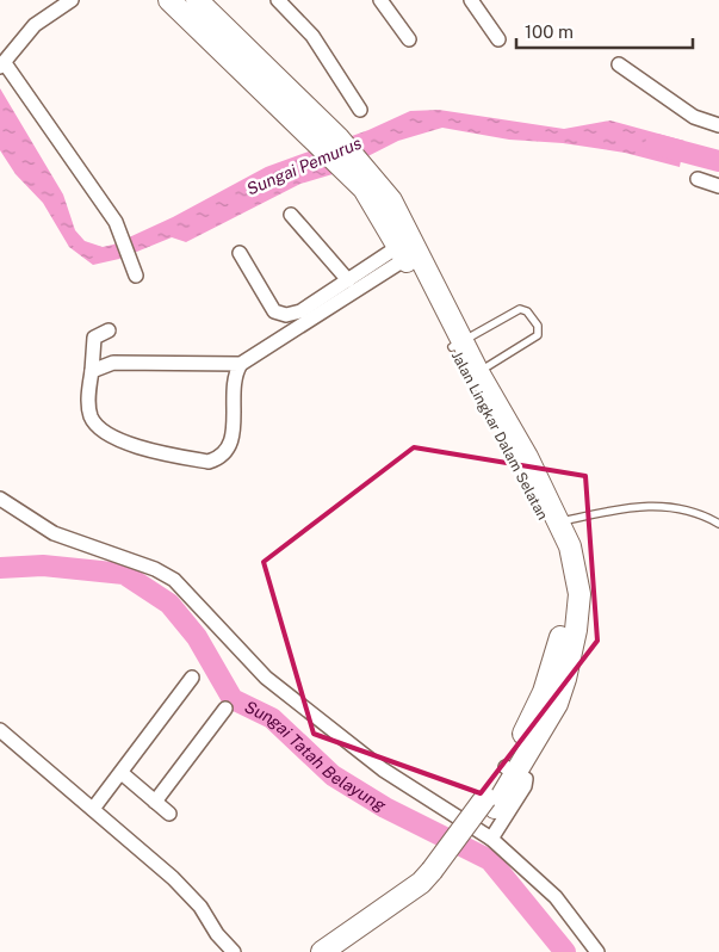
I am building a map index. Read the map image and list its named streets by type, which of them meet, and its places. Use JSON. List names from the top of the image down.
{
  "streets": {
    "main road": ["Jalan Lingkar Dalam Selatan"]
  },
  "water": ["Sungai Pemurus", "Sungai Tatah Belayung"],
  "scale_bar": "100 m"
}
